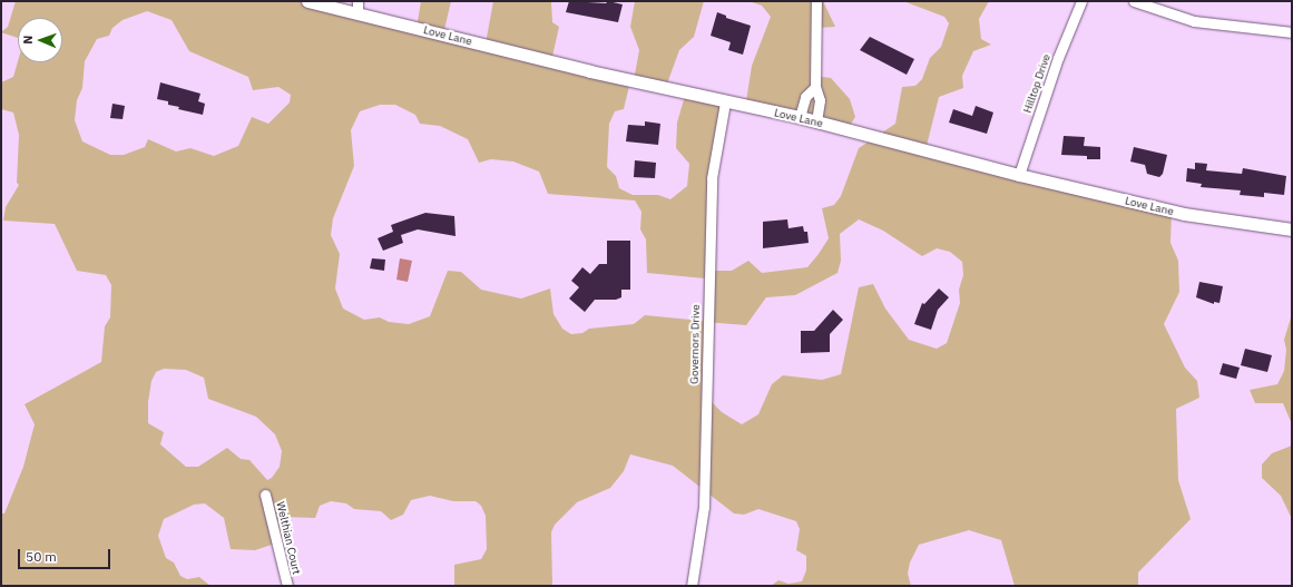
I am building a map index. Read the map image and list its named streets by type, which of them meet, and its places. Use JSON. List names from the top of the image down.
{
  "streets": {
    "street": [
      "Love Lane",
      "Hilltop Drive",
      "Governors Drive",
      "Welthian Court"
    ]
  },
  "crossings": [
    ["Love Lane", "Hilltop Drive"],
    ["Love Lane", "Governors Drive"]
  ],
  "scale_bar": "50 m",
  "north": "left"
}
